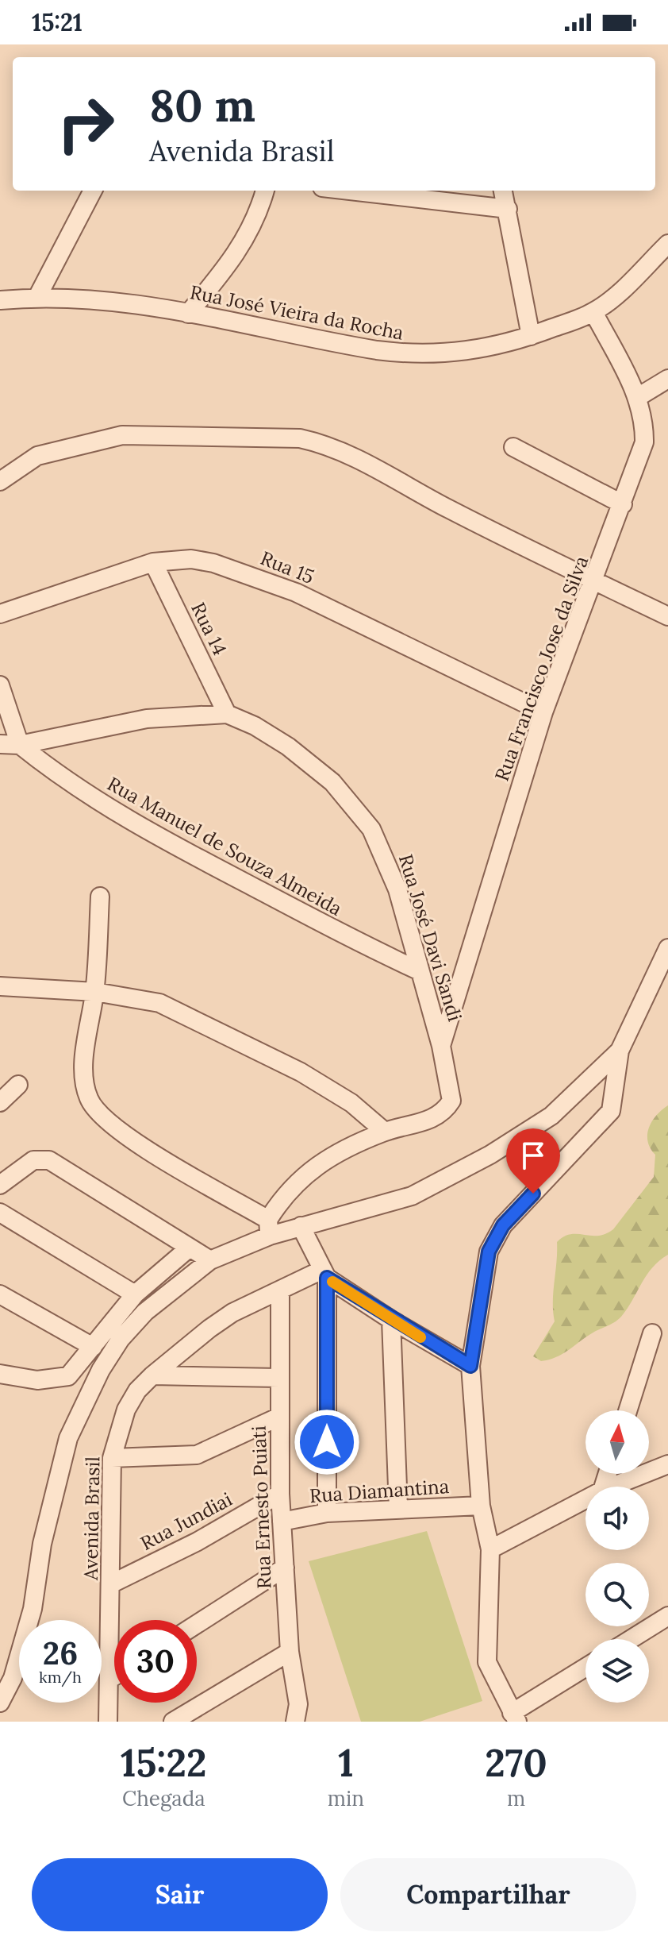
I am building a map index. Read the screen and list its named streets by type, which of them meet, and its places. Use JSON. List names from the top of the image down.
{
  "streets": {
    "street": [
      "Rua José Vieira da Rocha",
      "Rua 15",
      "Rua 14",
      "Rua Francisco Jose da Silva",
      "Rua Manuel de Souza Almeida",
      "Rua José Davi Sandi",
      "Rua Diamantina",
      "Rua Ernesto Puiati",
      "Avenida Brasil",
      "Rua Jundiai"
    ]
  },
  "crossings": [
    ["Rua José Vieira da Rocha", "Rua Francisco Jose da Silva"],
    ["Rua 15", "Rua 14"],
    ["Rua 15", "Rua Francisco Jose da Silva"],
    ["Rua 14", "Rua José Davi Sandi"],
    ["Rua Francisco Jose da Silva", "Rua José Davi Sandi"],
    ["Rua Manuel de Souza Almeida", "Rua José Davi Sandi"],
    ["Rua Diamantina", "Rua Ernesto Puiati"],
    ["Rua Ernesto Puiati", "Avenida Brasil"],
    ["Rua Ernesto Puiati", "Rua Jundiai"],
    ["Avenida Brasil", "Rua Jundiai"]
  ],
  "north": "top",
  "page": {
    "status": "15:21",
    "turn": ["80 m", "Avenida Brasil"],
    "speed": "26 km/h",
    "limit": "30",
    "eta": [
      "15:22",
      "Chegada",
      "1",
      "min",
      "270",
      "m"
    ],
    "buttons": ["Sair", "Compartilhar"]
  }
}
